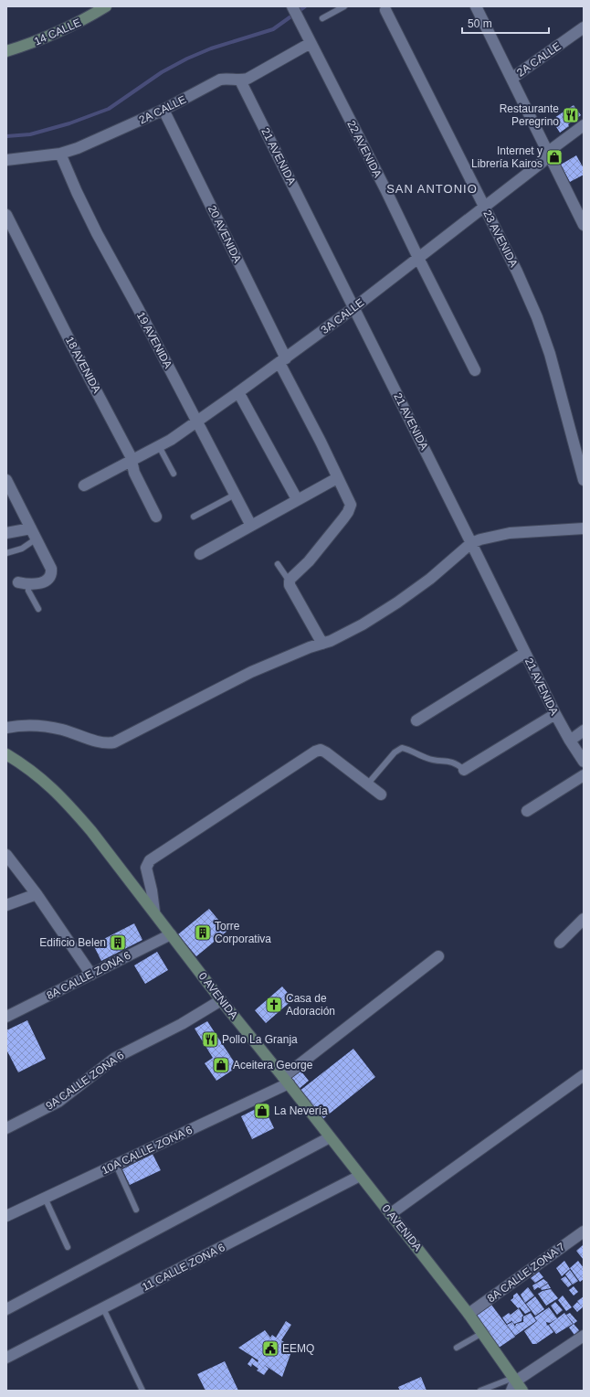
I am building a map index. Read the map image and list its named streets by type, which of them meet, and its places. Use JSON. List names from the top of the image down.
{
  "streets": {
    "street": [
      "14 CALLE",
      "2A CALLE",
      "22 AVENIDA",
      "21 AVENIDA",
      "20 AVENIDA",
      "23 AVENIDA",
      "3A CALLE",
      "19 AVENIDA",
      "18 AVENIDA",
      "8A CALLE ZONA 6",
      "0 AVENIDA",
      "9A CALLE ZONA 6",
      "10A CALLE ZONA 6",
      "11 CALLE ZONA 6",
      "8A CALLE ZONA 7"
    ]
  },
  "crossings": [
    ["2A CALLE", "22 AVENIDA"],
    ["2A CALLE", "21 AVENIDA"],
    ["2A CALLE", "20 AVENIDA"],
    ["2A CALLE", "19 AVENIDA"],
    ["22 AVENIDA", "3A CALLE"],
    ["21 AVENIDA", "3A CALLE"],
    ["20 AVENIDA", "3A CALLE"],
    ["23 AVENIDA", "3A CALLE"],
    ["3A CALLE", "19 AVENIDA"],
    ["3A CALLE", "18 AVENIDA"],
    ["8A CALLE ZONA 6", "0 AVENIDA"],
    ["0 AVENIDA", "9A CALLE ZONA 6"],
    ["0 AVENIDA", "10A CALLE ZONA 6"],
    ["0 AVENIDA", "11 CALLE ZONA 6"],
    ["0 AVENIDA", "8A CALLE ZONA 7"]
  ],
  "districts": ["SAN ANTONIO"],
  "places": {
    "restaurant": ["Restaurante Peregrino", "Pollo La Granja"],
    "shop": ["Internet y Librería Kairos", "Aceitera George", "La Nevería"],
    "building": ["Torre Corporativa", "Edificio Belen"],
    "church": ["Casa de Adoración"],
    "public building": ["EEMQ"]
  },
  "scale_bar": "50 m"
}
